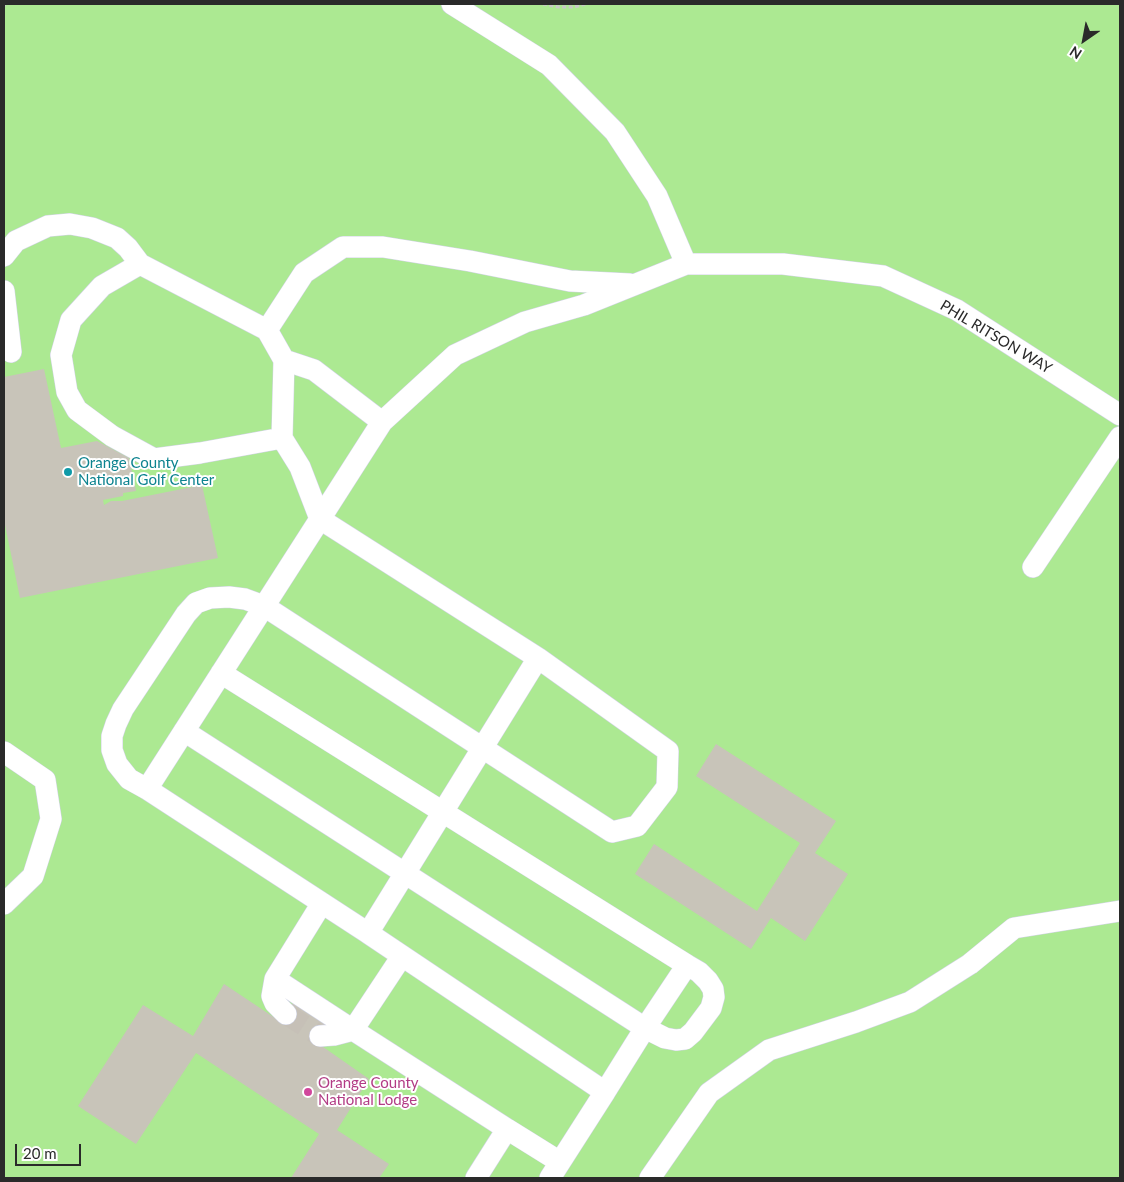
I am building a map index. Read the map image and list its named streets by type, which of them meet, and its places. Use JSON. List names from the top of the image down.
{
  "streets": {
    "street": ["PHIL RITSON WAY"]
  },
  "places": ["Orange County National Golf Center", "Orange County National Lodge"],
  "scale_bar": "20 m",
  "north": "bottom left"
}
